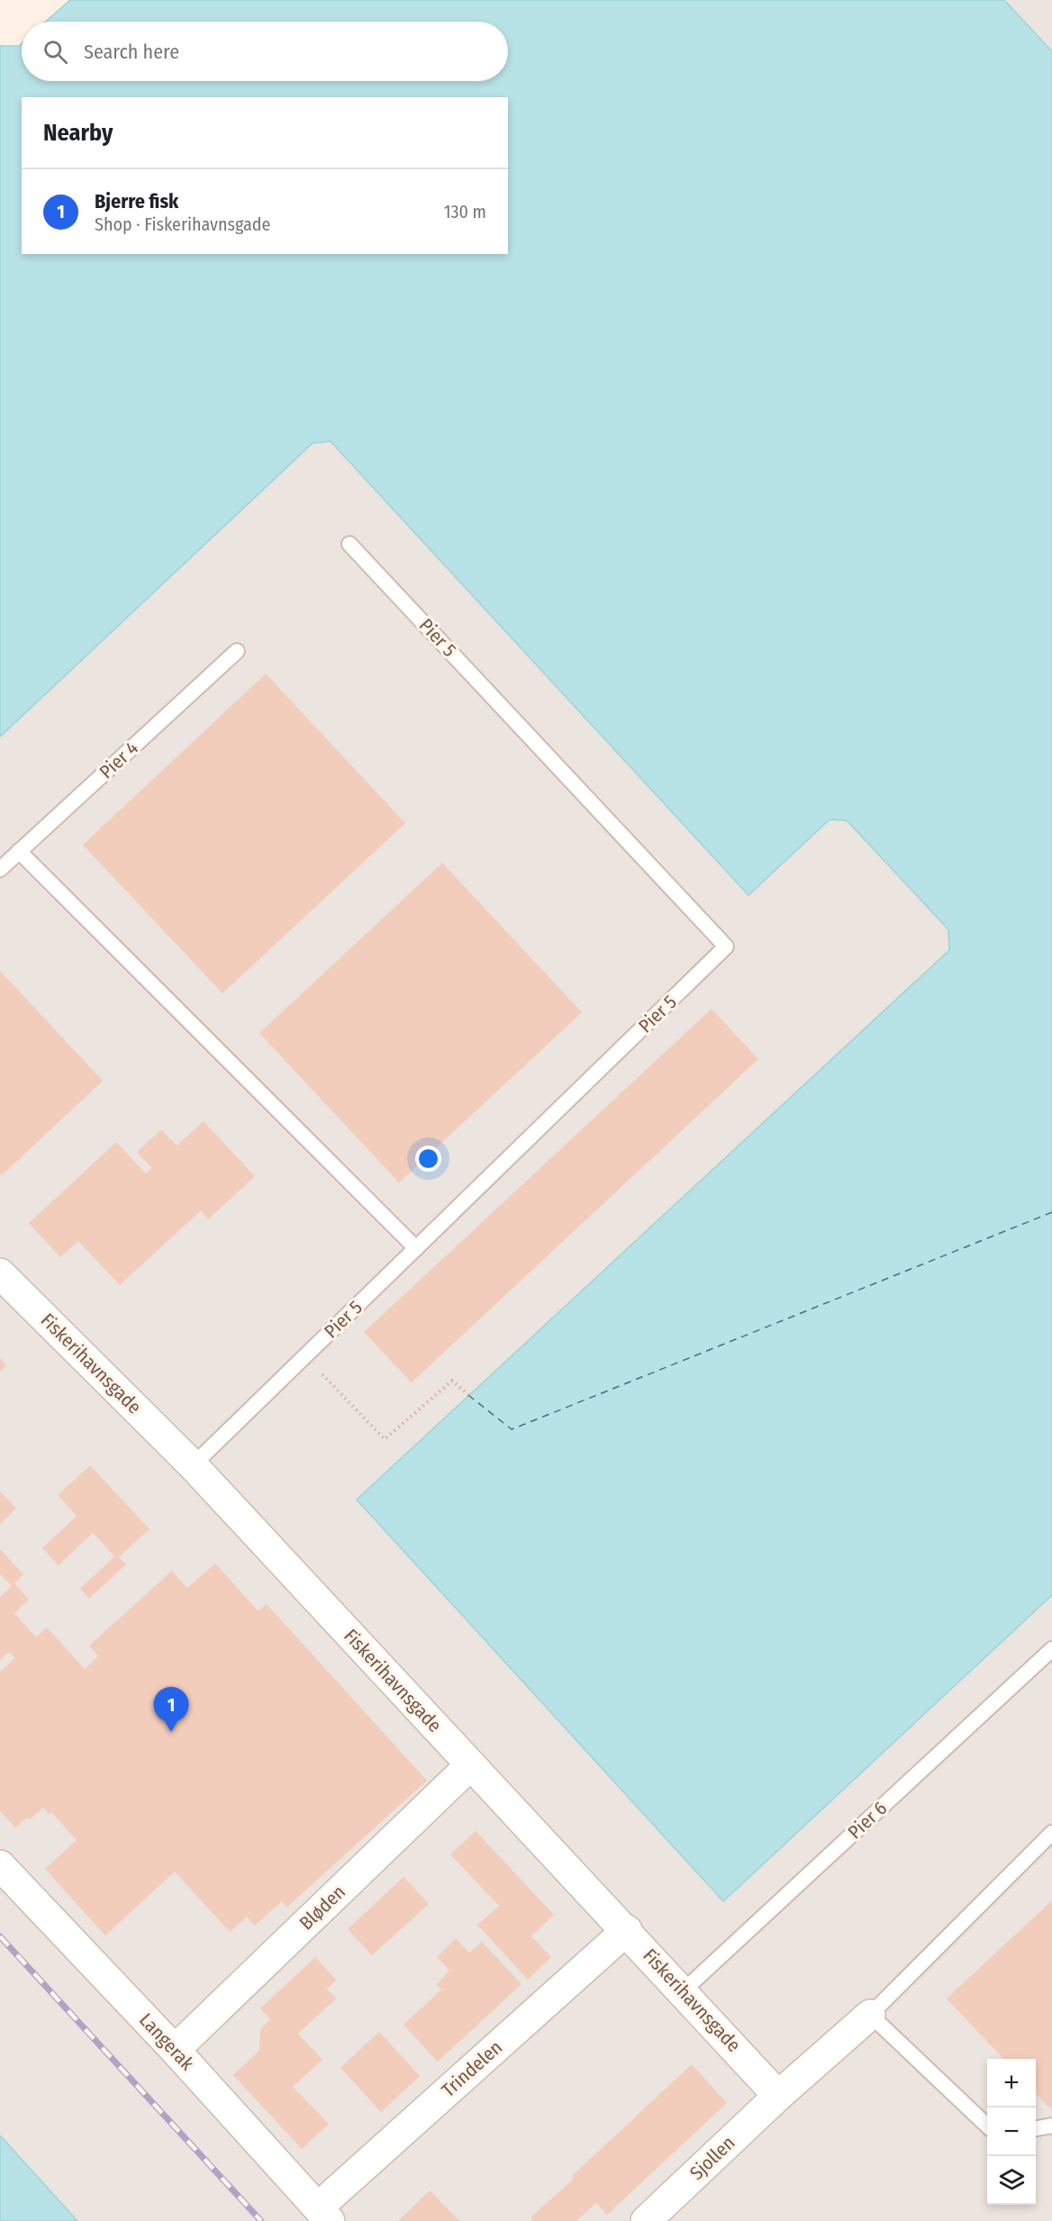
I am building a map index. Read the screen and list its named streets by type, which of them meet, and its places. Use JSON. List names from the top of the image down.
{
  "streets": {
    "street": [
      "Fiskerihavnsgade",
      "Bløden",
      "Langerak",
      "Trindelen",
      "Sjollen"
    ],
    "lane": ["Pier 5", "Pier 4", "Pier 6"]
  },
  "crossings": [
    ["Pier 5", "Fiskerihavnsgade"],
    ["Fiskerihavnsgade", "Pier 6"],
    ["Fiskerihavnsgade", "Bløden"],
    ["Fiskerihavnsgade", "Trindelen"],
    ["Fiskerihavnsgade", "Sjollen"],
    ["Bløden", "Langerak"],
    ["Langerak", "Trindelen"]
  ],
  "page": {
    "search": "Search here",
    "heading": "Nearby",
    "list": [
      {
        "mark": "1",
        "name": "Bjerre fisk",
        "note": "Shop · Fiskerihavnsgade",
        "value": "130 m"
      }
    ],
    "pins": "1",
    "map_buttons": ["+", "−"]
  }
}
